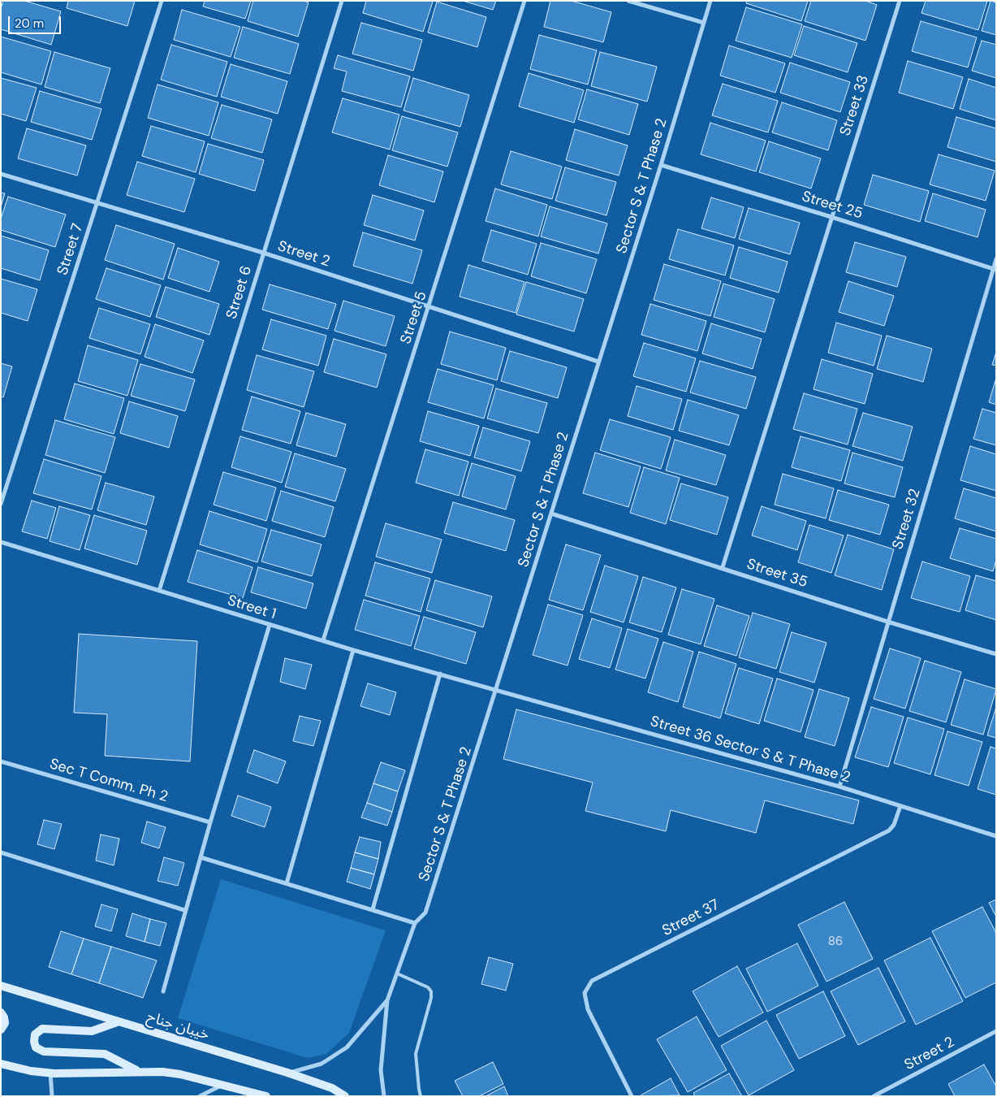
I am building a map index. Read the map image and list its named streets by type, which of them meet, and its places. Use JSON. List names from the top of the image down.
{
  "streets": {
    "main road": ["خیبان جناح"],
    "street": [
      "Street 33",
      "Sector S & T Phase 2",
      "Street 25",
      "Street 7",
      "Street 2",
      "Street 6",
      "Street 5",
      "Street 32",
      "Street 35",
      "Street 1",
      "Street 36 Sector S & T Phase 2",
      "Sec T Comm. Ph 2",
      "Street 37"
    ]
  },
  "crossings": [
    ["Street 33", "Street 25"],
    ["Street 33", "Street 35"],
    ["Sector S & T Phase 2", "Street 25"],
    ["Sector S & T Phase 2", "Street 2"],
    ["Sector S & T Phase 2", "Street 35"],
    ["Sector S & T Phase 2", "Street 1"],
    ["Sector S & T Phase 2", "Street 36 Sector S & T Phase 2"],
    ["Sector S & T Phase 2", "خیبان جناح"],
    ["Street 25", "Street 32"],
    ["Street 7", "Street 2"],
    ["Street 2", "Street 6"],
    ["Street 2", "Street 5"],
    ["Street 6", "Street 1"],
    ["Street 5", "Street 1"],
    ["Street 32", "Street 35"],
    ["Street 32", "Street 36 Sector S & T Phase 2"],
    ["Street 1", "Street 36 Sector S & T Phase 2"],
    ["Street 36 Sector S & T Phase 2", "Street 37"]
  ],
  "house_numbers": ["86"],
  "scale_bar": "20 m"
}
